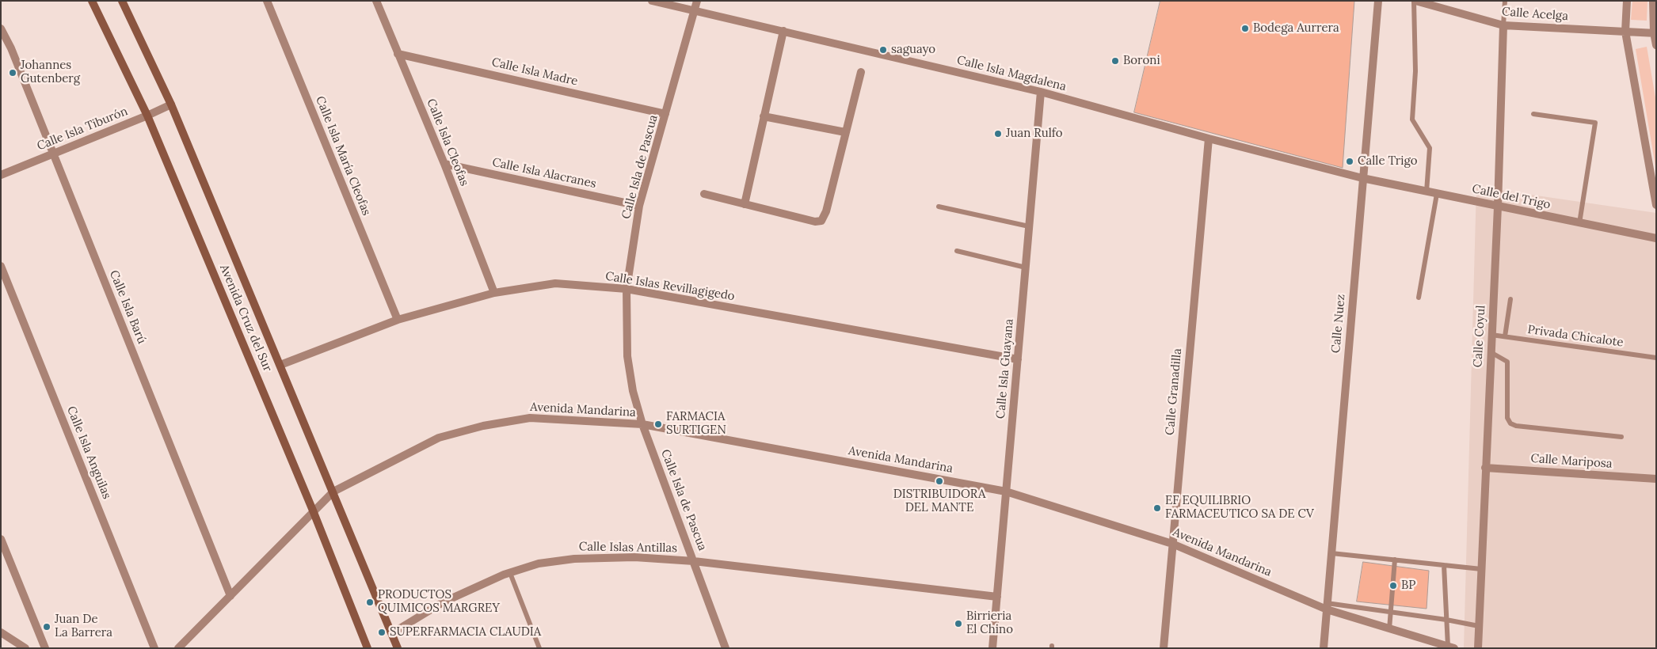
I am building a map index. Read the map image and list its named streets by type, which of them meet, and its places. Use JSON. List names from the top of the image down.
{
  "streets": {
    "main road": ["Avenida Cruz del Sur"],
    "street": [
      "Calle Acelga",
      "Calle Isla Madre",
      "Calle Isla Magdalena",
      "Calle Isla Tiburón",
      "Calle Isla Cleofas",
      "Calle Isla María Cleofas",
      "Calle Isla de Pascua",
      "Calle Isla Alacranes",
      "Calle del Trigo",
      "Calle Islas Revillagigedo",
      "Calle Isla Barú",
      "Calle Nuez",
      "Calle Coyul",
      "Calle Isla Guayana",
      "Calle Granadilla",
      "Avenida Mandarina",
      "Calle Isla Anguilas",
      "Calle Mariposa",
      "Calle Islas Antillas"
    ],
    "lane": ["Privada Chicalote"]
  },
  "crossings": [
    ["Calle Acelga", "Calle Coyul"],
    ["Calle Isla Madre", "Calle Isla Cleofas"],
    ["Calle Isla Madre", "Calle Isla de Pascua"],
    ["Calle Isla Magdalena", "Calle Isla de Pascua"],
    ["Calle Isla Magdalena", "Calle del Trigo"],
    ["Calle Isla Magdalena", "Calle Nuez"],
    ["Calle Isla Magdalena", "Calle Isla Guayana"],
    ["Calle Isla Magdalena", "Calle Granadilla"],
    ["Calle Isla Tiburón", "Calle Isla Barú"],
    ["Calle Isla Tiburón", "Avenida Cruz del Sur"],
    ["Calle Isla Cleofas", "Calle Isla Alacranes"],
    ["Calle Isla Cleofas", "Calle Islas Revillagigedo"],
    ["Calle Isla María Cleofas", "Calle Islas Revillagigedo"],
    ["Calle Isla de Pascua", "Calle Isla Alacranes"],
    ["Calle Isla de Pascua", "Calle Islas Revillagigedo"],
    ["Calle Isla de Pascua", "Avenida Mandarina"],
    ["Calle Isla de Pascua", "Calle Islas Antillas"],
    ["Calle del Trigo", "Calle Nuez"],
    ["Calle del Trigo", "Calle Coyul"],
    ["Calle Islas Revillagigedo", "Avenida Cruz del Sur"],
    ["Calle Islas Revillagigedo", "Calle Isla Guayana"],
    ["Calle Isla Barú", "Avenida Mandarina"],
    ["Avenida Cruz del Sur", "Avenida Mandarina"],
    ["Avenida Cruz del Sur", "Calle Islas Antillas"],
    ["Calle Nuez", "Avenida Mandarina"],
    ["Calle Coyul", "Privada Chicalote"],
    ["Calle Coyul", "Calle Mariposa"],
    ["Calle Isla Guayana", "Avenida Mandarina"],
    ["Calle Isla Guayana", "Calle Islas Antillas"],
    ["Calle Granadilla", "Avenida Mandarina"]
  ],
  "places": [
    "Bodega Aurrera",
    "saguayo",
    "Boroni",
    "Johannes Gutenberg",
    "Juan Rulfo",
    "Calle Trigo",
    "FARMACIA SURTIGEN",
    "DISTRIBUIDORA DEL MANTE",
    "EF EQUILIBRIO FARMACEUTICO SA DE CV",
    "BP",
    "PRODUCTOS QUIMICOS MARGREY",
    "Birrieria El Chino",
    "Juan De La Barrera",
    "SUPERFARMACIA CLAUDIA"
  ]
}
